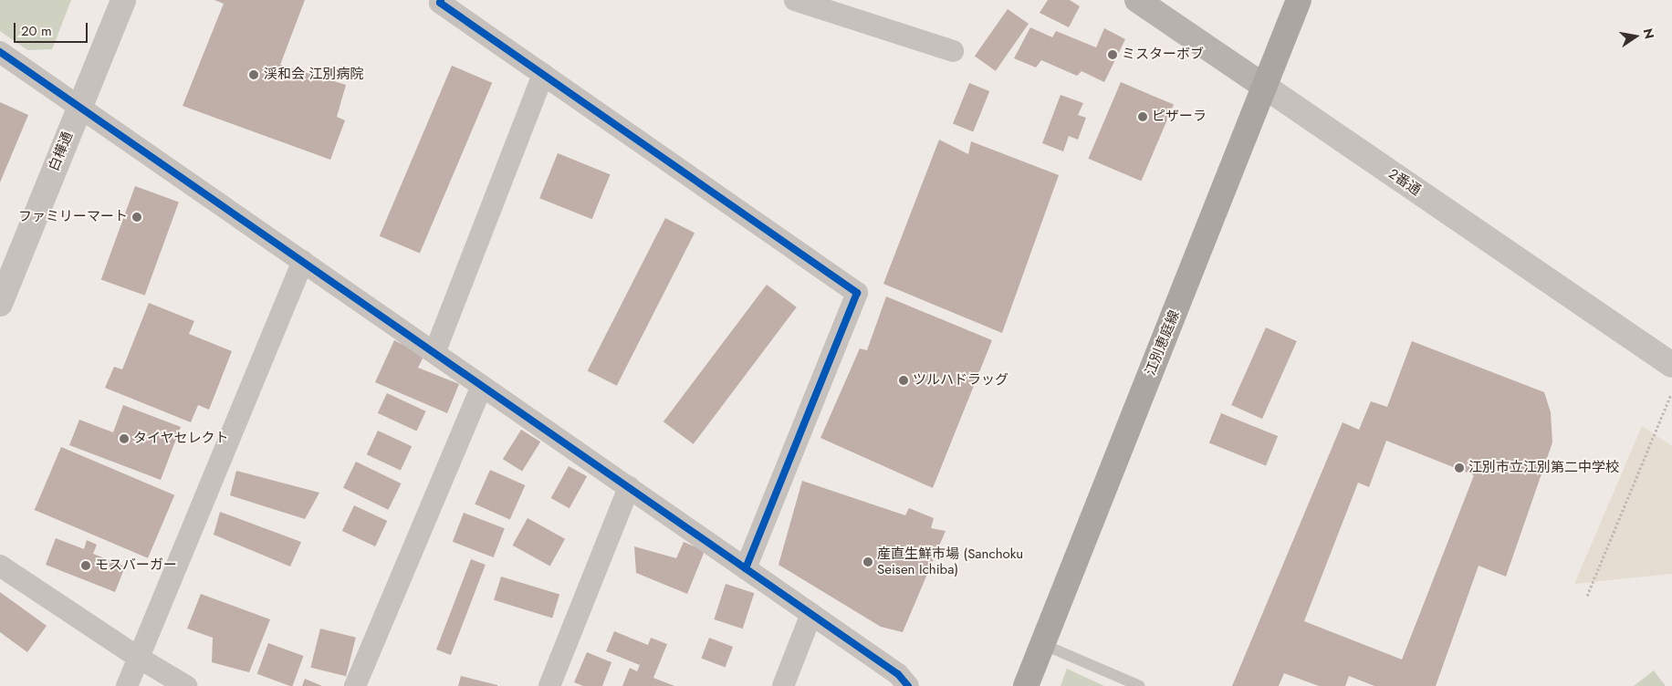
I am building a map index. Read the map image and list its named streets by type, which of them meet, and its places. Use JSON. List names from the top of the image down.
{
  "streets": {
    "main road": ["2番通", "江別恵庭線"],
    "street": ["白樺通"]
  },
  "crossings": [
    ["2番通", "江別恵庭線"]
  ],
  "places": [
    "ミスターボブ",
    "渓和会 江別病院",
    "ピザーラ",
    "ファミリーマート",
    "ツルハドラッグ",
    "タイヤセレクト",
    "江別市立江別第二中学校",
    "産直生鮮市場 (Sanchoku Seisen Ichiba)",
    "モスバーガー"
  ],
  "scale_bar": "20 m",
  "north": "right"
}
